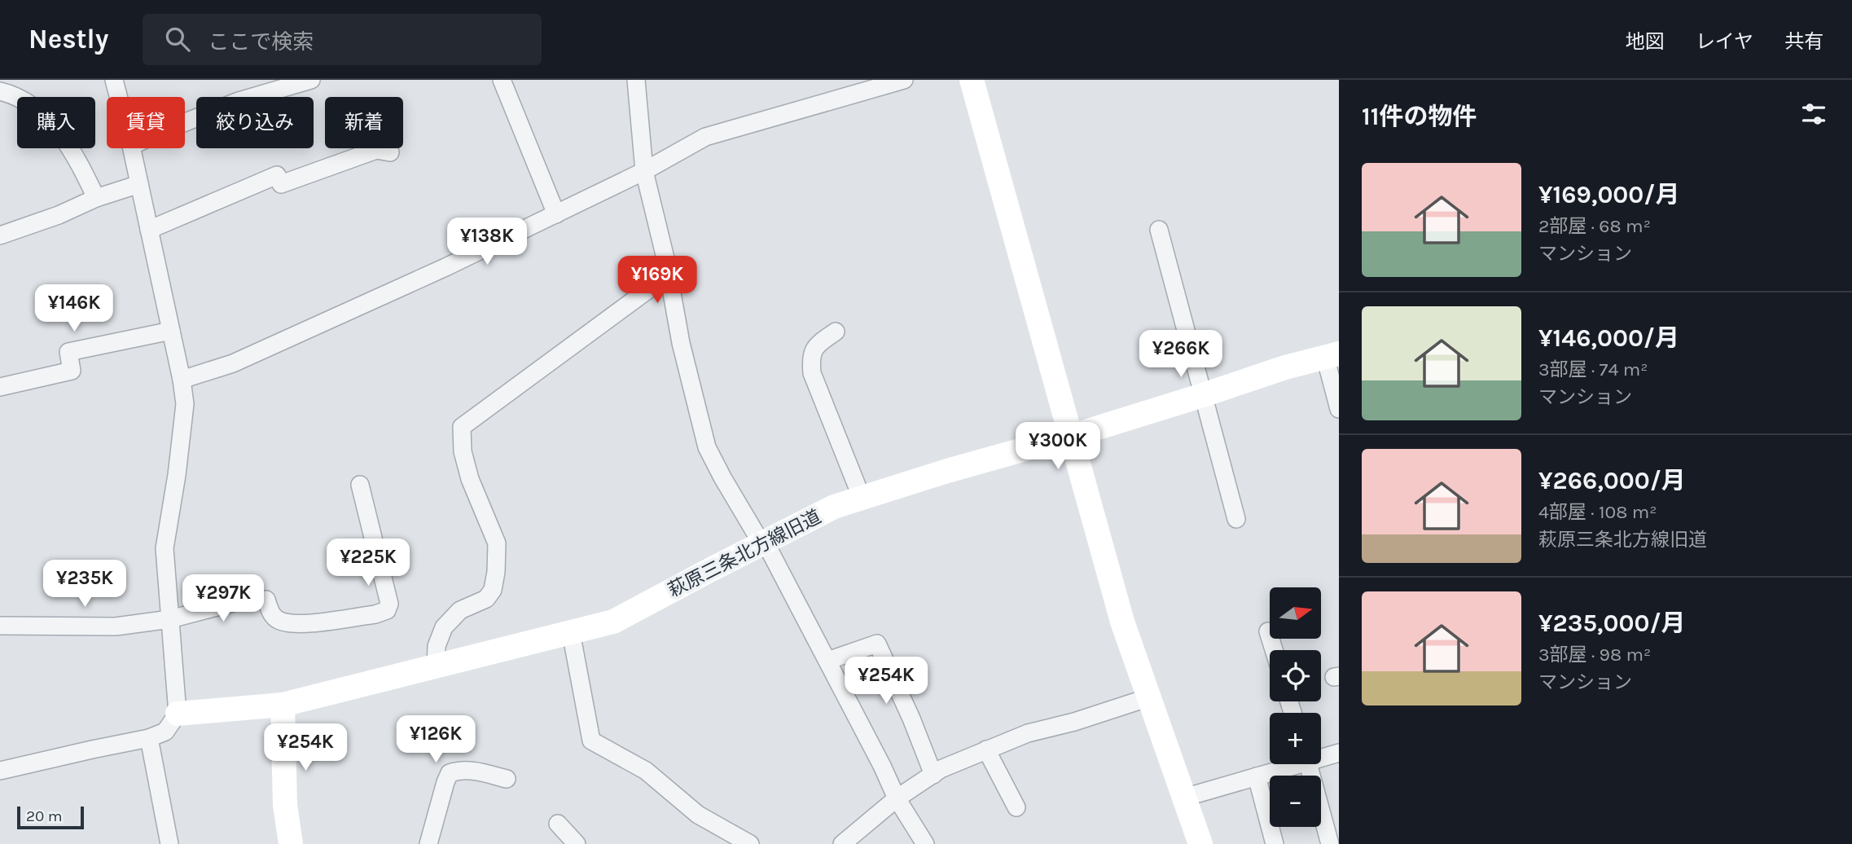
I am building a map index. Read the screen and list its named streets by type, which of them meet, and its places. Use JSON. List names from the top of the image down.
{
  "streets": {
    "street": ["萩原三条北方線旧道"]
  },
  "scale_bar": "20 m",
  "north": "right",
  "page": {
    "header": "Nestly",
    "search": "ここで検索",
    "nav": ["地図", "レイヤ", "共有"],
    "heading": "11件の物件",
    "chip": [
      "購入",
      "賃貸",
      "絞り込み",
      "新着"
    ],
    "list": [
      {
        "name": "¥169,000/月",
        "note": "2部屋 · 68 m² · マンション"
      },
      {
        "name": "¥146,000/月",
        "note": "3部屋 · 74 m² · マンション"
      },
      {
        "name": "¥266,000/月",
        "note": "4部屋 · 108 m² · 萩原三条北方線旧道"
      },
      {
        "name": "¥235,000/月",
        "note": "3部屋 · 98 m² · マンション"
      }
    ],
    "price": [
      "¥138K",
      "¥169K",
      "¥146K",
      "¥266K",
      "¥300K",
      "¥225K",
      "¥235K",
      "¥297K",
      "¥254K",
      "¥126K",
      "¥254K"
    ],
    "map_buttons": ["+", "−"],
    "scale": "20 m"
  }
}
